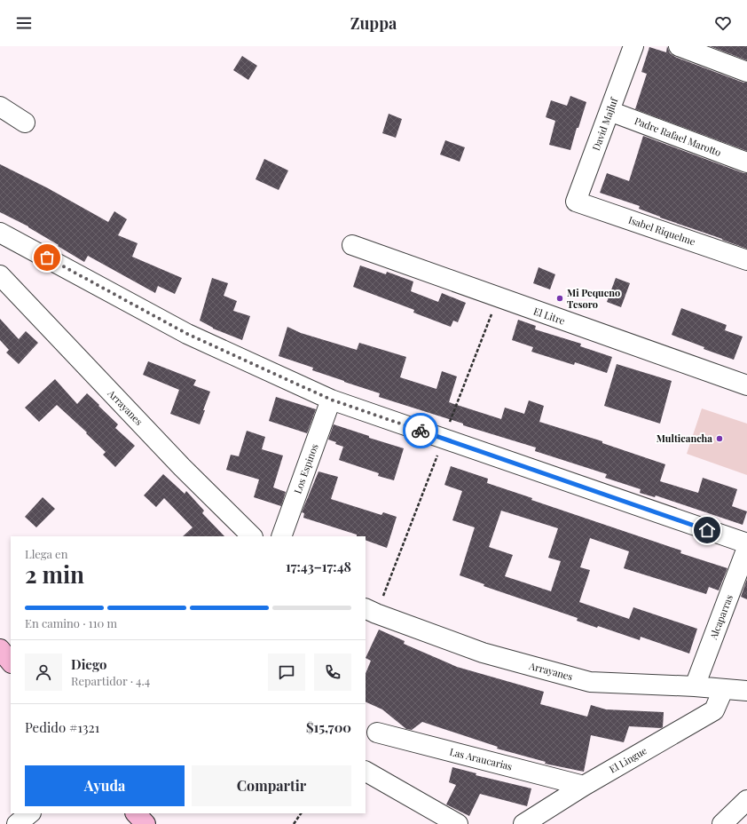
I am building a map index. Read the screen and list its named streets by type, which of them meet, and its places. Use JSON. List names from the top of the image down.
{
  "streets": {
    "street": [
      "David Majluf",
      "Padre Rafael Marotto",
      "Isabel Riquelme",
      "El Litre",
      "Arrayanes",
      "Los Espinos",
      "Alcaparras",
      "Las Araucarias",
      "El Lingue"
    ]
  },
  "crossings": [
    ["David Majluf", "Padre Rafael Marotto"],
    ["David Majluf", "Isabel Riquelme"],
    ["Arrayanes", "Alcaparras"],
    ["Arrayanes", "El Lingue"],
    ["Las Araucarias", "El Lingue"]
  ],
  "places": ["Mi Pequeno Tesoro", "Multicancha"],
  "page": {
    "header": "Zuppa",
    "heading": ["2 min", "Llega en", "17:43–17:48"],
    "panel": [
      "Diego",
      "Repartidor · 4.4",
      "Pedido #1321",
      "$15,700"
    ],
    "bar": "En camino · 110 m",
    "buttons": ["Ayuda", "Compartir"]
  }
}
